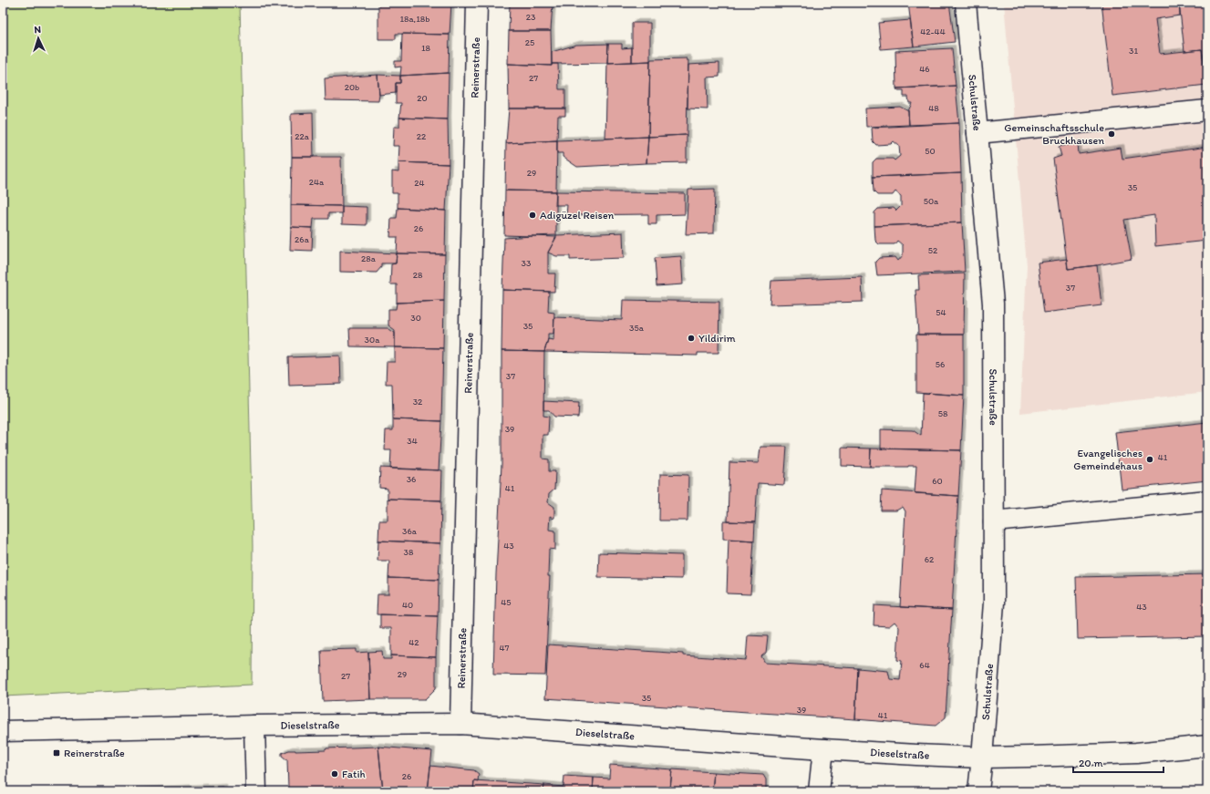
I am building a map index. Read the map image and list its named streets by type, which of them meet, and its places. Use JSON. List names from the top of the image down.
{
  "streets": {
    "street": ["Reinerstraße", "Schulstraße", "Dieselstraße"]
  },
  "crossings": [
    ["Reinerstraße", "Dieselstraße"],
    ["Schulstraße", "Dieselstraße"]
  ],
  "places": {
    "other": [
      "Gemeinschaftsschule Bruckhausen",
      "Adigüzel Reisen",
      "Yildirim",
      "Evangelisches Gemeindehaus",
      "Fatih"
    ],
    "transit": ["Reinerstraße"]
  },
  "house_numbers": [
    "23",
    "18a,18b",
    "42-44",
    "25",
    "18",
    "31",
    "46",
    "27",
    "20b",
    "20",
    "48",
    "22a",
    "22",
    "50",
    "29",
    "24a",
    "24",
    "35",
    "50a",
    "26",
    "26a",
    "52",
    "28a",
    "33",
    "28",
    "37",
    "54",
    "30",
    "35",
    "35a",
    "30a",
    "56",
    "37",
    "32",
    "58",
    "39",
    "34",
    "41",
    "36",
    "60",
    "41",
    "36a",
    "43",
    "38",
    "62",
    "45",
    "40",
    "43",
    "42",
    "47",
    "64",
    "29",
    "27",
    "35",
    "39",
    "41",
    "26"
  ],
  "scale_bar": "20 m",
  "north": "top"
}
